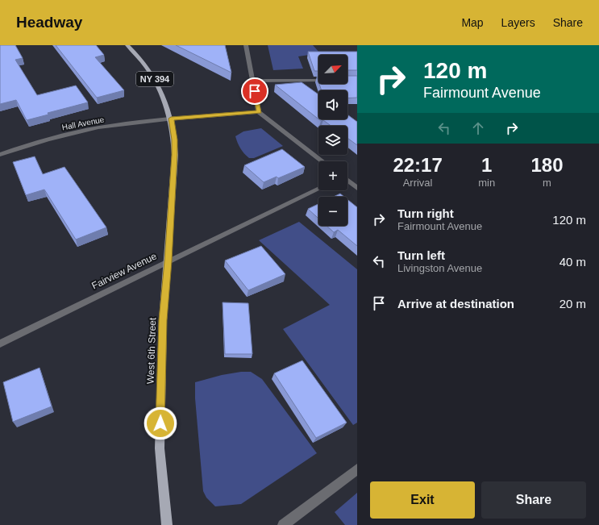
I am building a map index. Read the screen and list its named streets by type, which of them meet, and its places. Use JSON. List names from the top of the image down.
{
  "streets": {
    "main road": ["NY 394", "West 6th Street"],
    "street": ["Hall Avenue", "Fairview Avenue"]
  },
  "crossings": [
    ["NY 394", "Hall Avenue"],
    ["NY 394", "West 6th Street"],
    ["Hall Avenue", "West 6th Street"],
    ["Fairview Avenue", "West 6th Street"]
  ],
  "north": "top right",
  "page": {
    "header": "Headway",
    "nav": ["Map", "Layers", "Share"],
    "turn": ["120 m", "Fairmount Avenue"],
    "map_buttons": ["+", "−"],
    "eta": [
      "22:17",
      "Arrival",
      "1",
      "min",
      "180",
      "m"
    ],
    "list": [
      {
        "name": "Turn right",
        "note": "Fairmount Avenue",
        "value": "120 m"
      },
      {
        "name": "Turn left",
        "note": "Livingston Avenue",
        "value": "40 m"
      },
      {
        "name": "Arrive at destination",
        "value": "20 m"
      }
    ],
    "buttons": ["Exit", "Share"]
  }
}
